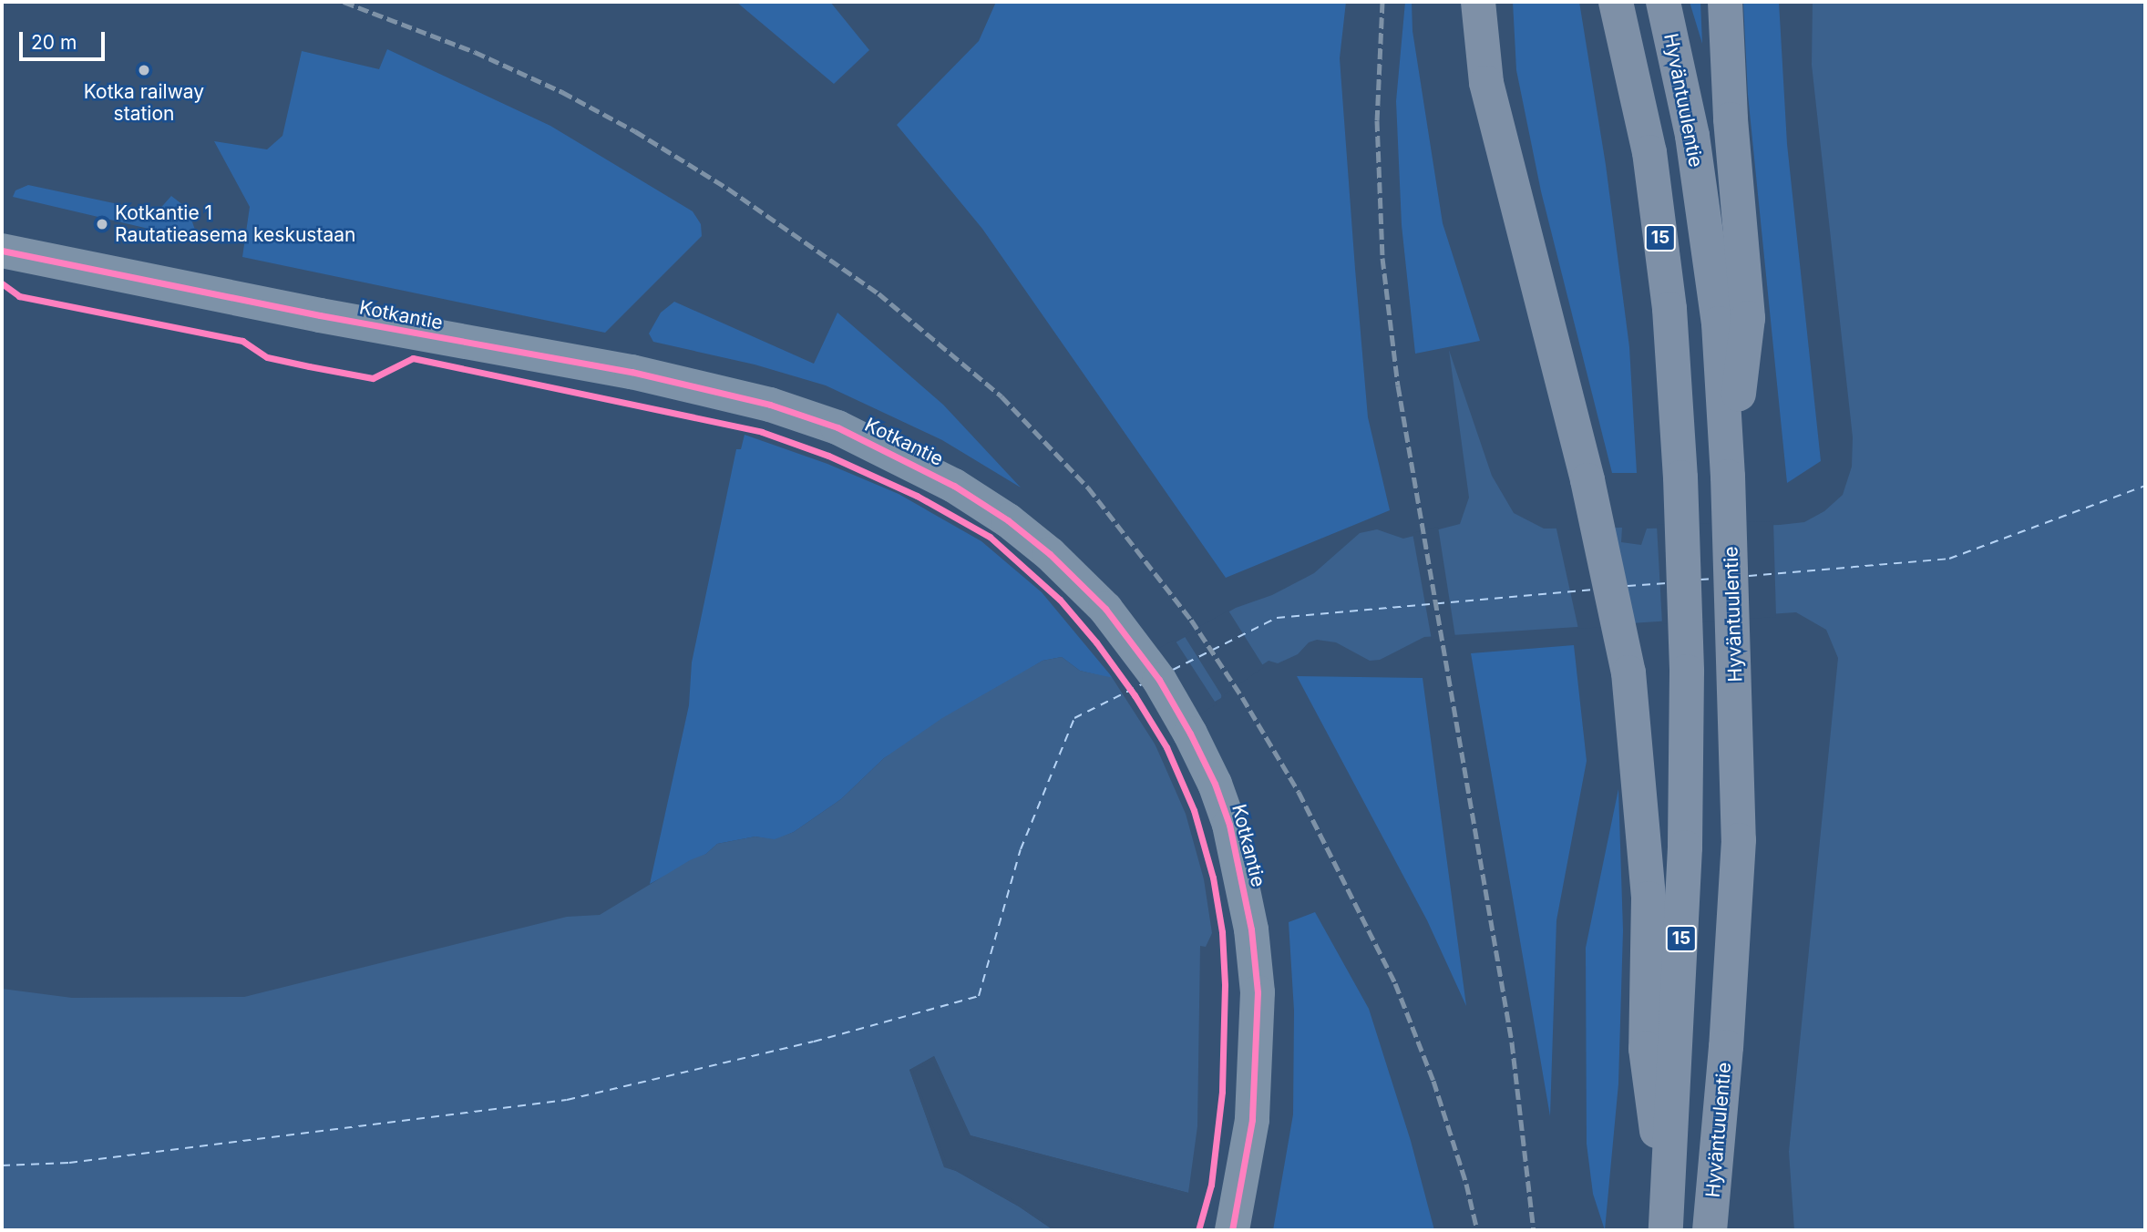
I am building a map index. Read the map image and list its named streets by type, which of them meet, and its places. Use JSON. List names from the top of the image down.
{
  "streets": {
    "highway": ["Hyväntuulentie", "15"],
    "street": ["Kotkantie"]
  },
  "places": ["Kotka railway station", "Kotkantie 1 Rautatieasema keskustaan"],
  "scale_bar": "20 m"
}
